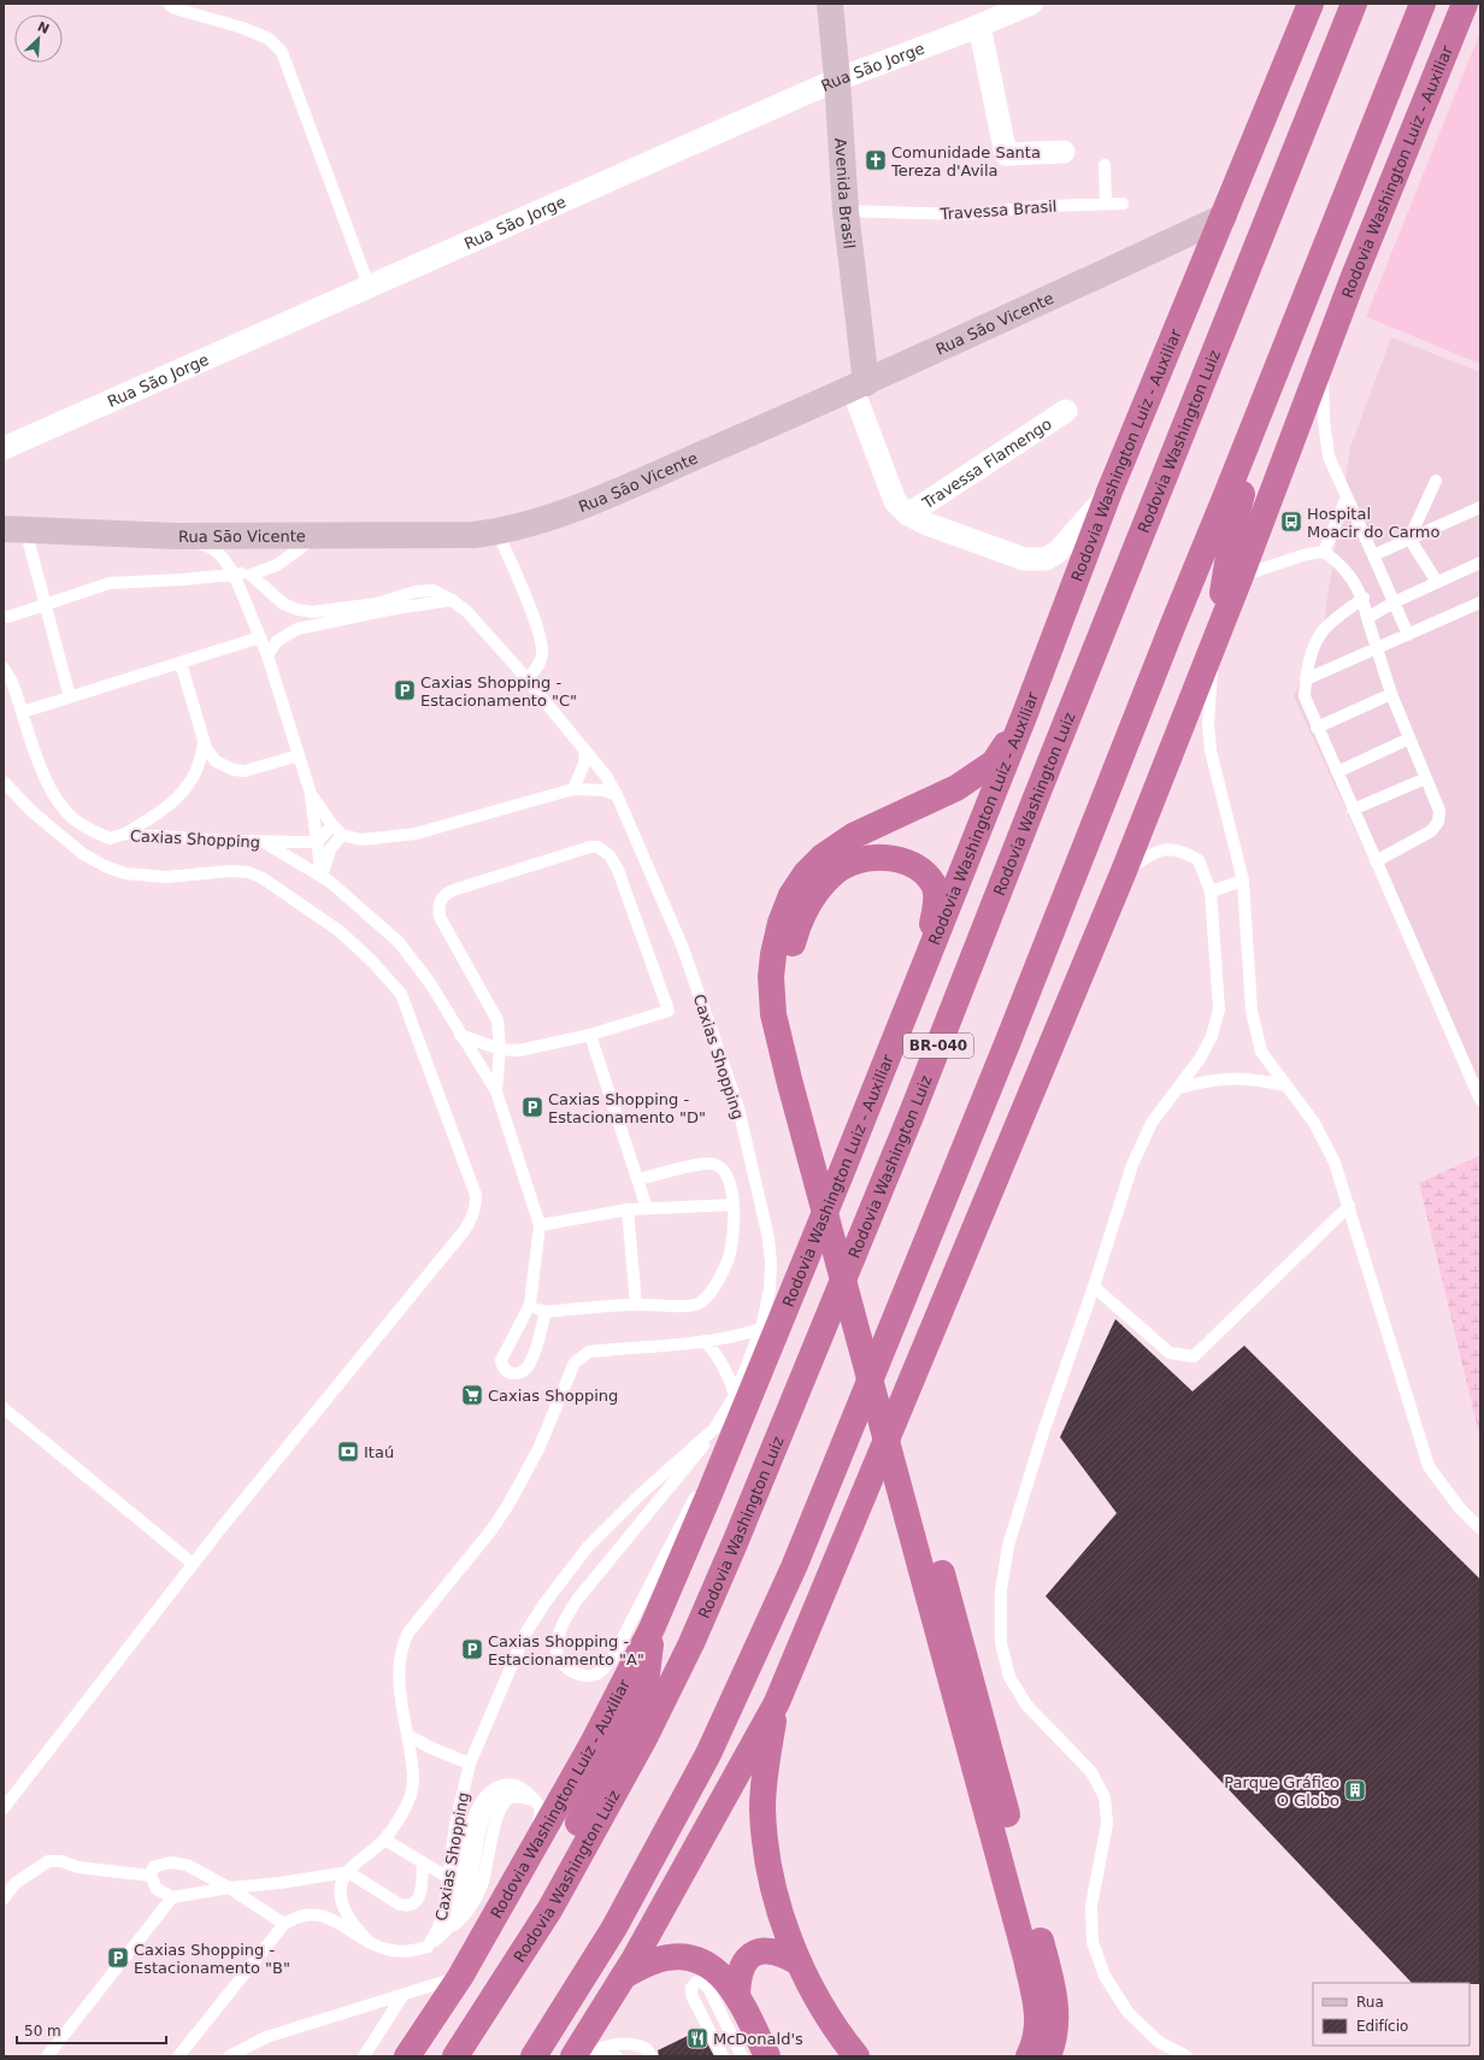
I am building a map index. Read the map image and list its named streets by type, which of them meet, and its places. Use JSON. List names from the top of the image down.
{
  "streets": {
    "highway": ["Rodovia Washington Luiz - Auxiliar", "Rodovia Washington Luiz", "BR-040"],
    "main road": ["Avenida Brasil", "Rua Sāo Vicente"],
    "street": ["Rua São Jorge", "Travessa Flamengo"],
    "lane": ["Travessa Brasil", "Caxias Shopping"]
  },
  "crossings": [
    ["Rua São Jorge", "Avenida Brasil"],
    ["Rodovia Washington Luiz - Auxiliar", "Rua Sāo Vicente"],
    ["Rodovia Washington Luiz - Auxiliar", "Caxias Shopping"],
    ["Avenida Brasil", "Travessa Brasil"],
    ["Avenida Brasil", "Rua Sāo Vicente"],
    ["Avenida Brasil", "Travessa Flamengo"]
  ],
  "places": {
    "church": ["Comunidade Santa Tereza d'Avila"],
    "bus stop": ["Hospital Moacir do Carmo"],
    "parking": [
      "Caxias Shopping - Estacionamento \"C\"",
      "Caxias Shopping - Estacionamento \"D\"",
      "Caxias Shopping - Estacionamento \"A\"",
      "Caxias Shopping - Estacionamento \"B\""
    ],
    "supermarket": ["Caxias Shopping"],
    "bank": ["Itaú"],
    "building": ["Parque Gráfico O Globo"],
    "restaurant": ["McDonald's"]
  },
  "legend": ["Rua", "Edifício"],
  "scale_bar": "50 m",
  "north": "top right"
}
